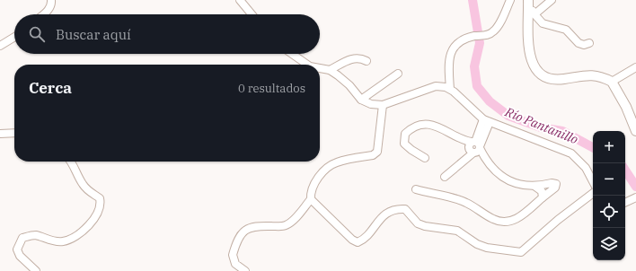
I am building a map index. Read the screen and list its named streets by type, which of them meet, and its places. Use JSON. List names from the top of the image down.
{
  "water": ["Río Pantanillo"],
  "page": {
    "search": "Buscar aquí",
    "heading": ["Cerca", "0 resultados"],
    "map_buttons": ["+", "−"]
  }
}
